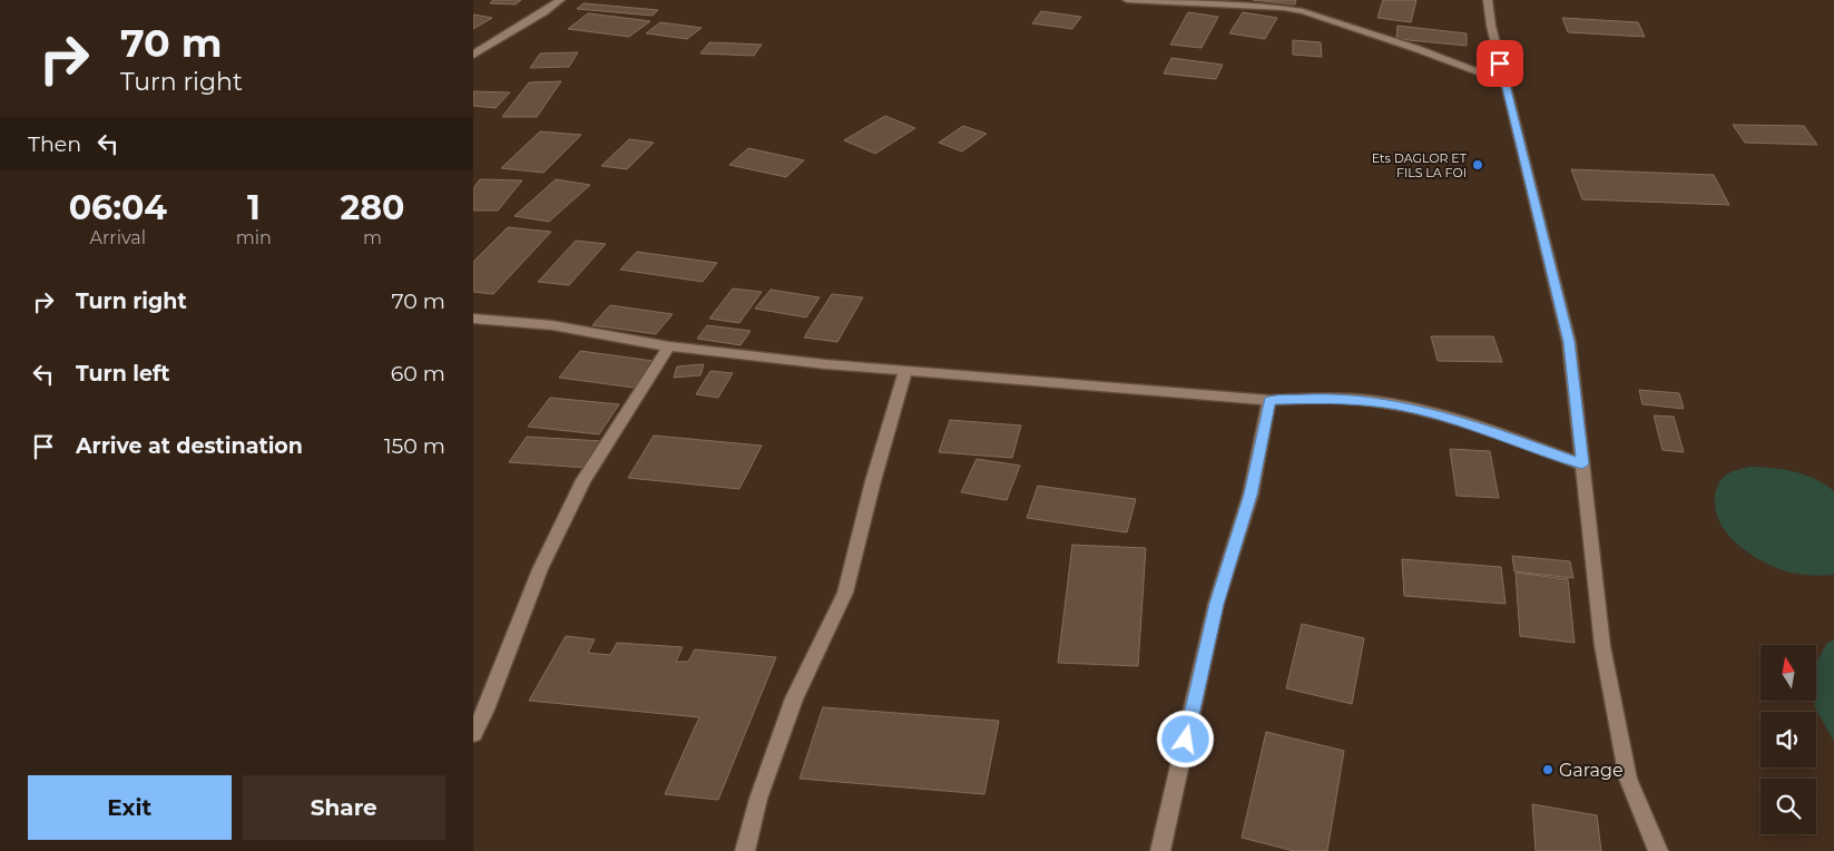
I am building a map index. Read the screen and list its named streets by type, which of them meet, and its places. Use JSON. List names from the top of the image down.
{
  "places": ["Ets DAGLOR ET FILS LA FOI", "Garage"],
  "north": "top",
  "page": {
    "turn": ["70 m", "Turn right"],
    "then": "Then",
    "eta": [
      "06:04",
      "Arrival",
      "1",
      "min",
      "280",
      "m"
    ],
    "list": [
      {
        "name": "Turn right",
        "value": "70 m"
      },
      {
        "name": "Turn left",
        "value": "60 m"
      },
      {
        "name": "Arrive at destination",
        "value": "150 m"
      }
    ],
    "buttons": ["Exit", "Share"]
  }
}
